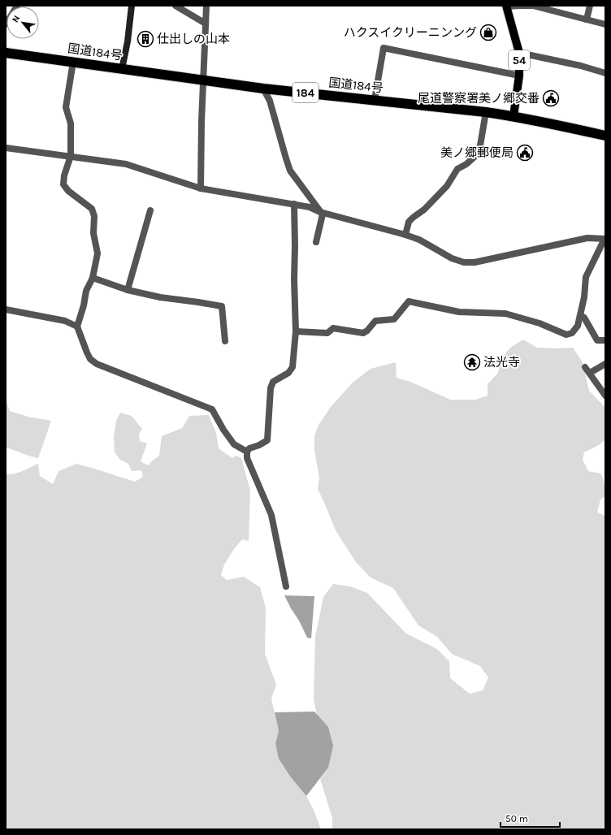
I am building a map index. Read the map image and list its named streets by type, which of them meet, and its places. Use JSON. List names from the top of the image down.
{
  "streets": {
    "highway": ["国道184号", "184"],
    "main road": ["54"]
  },
  "crossings": [
    ["国道184号", "54"]
  ],
  "places": {
    "shop": ["ハクスイクリーニンング"],
    "building": ["仕出しの山本"],
    "public building": ["尾道警察署美ノ郷交番", "美ノ郷郵便局"],
    "temple": ["法光寺"]
  },
  "scale_bar": "50 m",
  "north": "top left"
}
